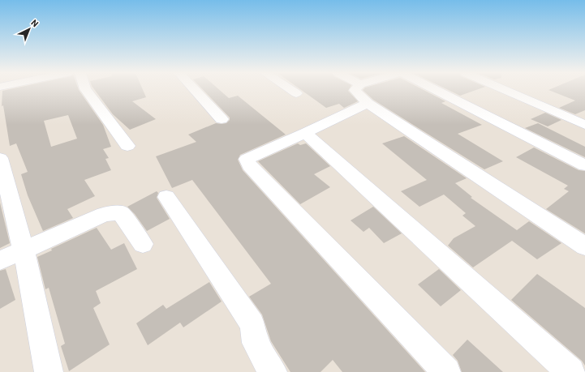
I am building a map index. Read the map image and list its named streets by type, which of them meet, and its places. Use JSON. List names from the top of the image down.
{
  "north": "top right"
}
